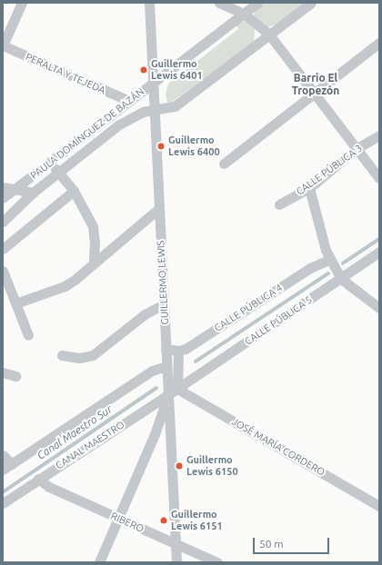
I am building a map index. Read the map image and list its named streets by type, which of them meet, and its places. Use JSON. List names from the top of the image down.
{
  "streets": {
    "street": [
      "PERALTA Y TEJEDA",
      "PAULA DOMÍNGUEZ DE BAZÁN",
      "CALLE PÚBLICA 3",
      "GUILLERMO LEWIS",
      "CALLE PÚBLICA 4",
      "CALLE PÚBLICA 5",
      "CANAL MAESTRO",
      "JOSÉ MARÍA CORDERO",
      "RIBERO"
    ]
  },
  "crossings": [
    ["PERALTA Y TEJEDA", "PAULA DOMÍNGUEZ DE BAZÁN"],
    ["PAULA DOMÍNGUEZ DE BAZÁN", "GUILLERMO LEWIS"],
    ["GUILLERMO LEWIS", "CANAL MAESTRO"],
    ["GUILLERMO LEWIS", "RIBERO"],
    ["CALLE PÚBLICA 5", "CANAL MAESTRO"],
    ["CALLE PÚBLICA 5", "JOSÉ MARÍA CORDERO"],
    ["CANAL MAESTRO", "JOSÉ MARÍA CORDERO"],
    ["CANAL MAESTRO", "RIBERO"]
  ],
  "districts": ["Barrio El Tropezón"],
  "water": ["Canal Maestro Sur"],
  "places": [
    "Guillermo Lewis 6401",
    "Guillermo Lewis 6400",
    "Guillermo Lewis 6150",
    "Guillermo Lewis 6151"
  ],
  "scale_bar": "50 m"
}
